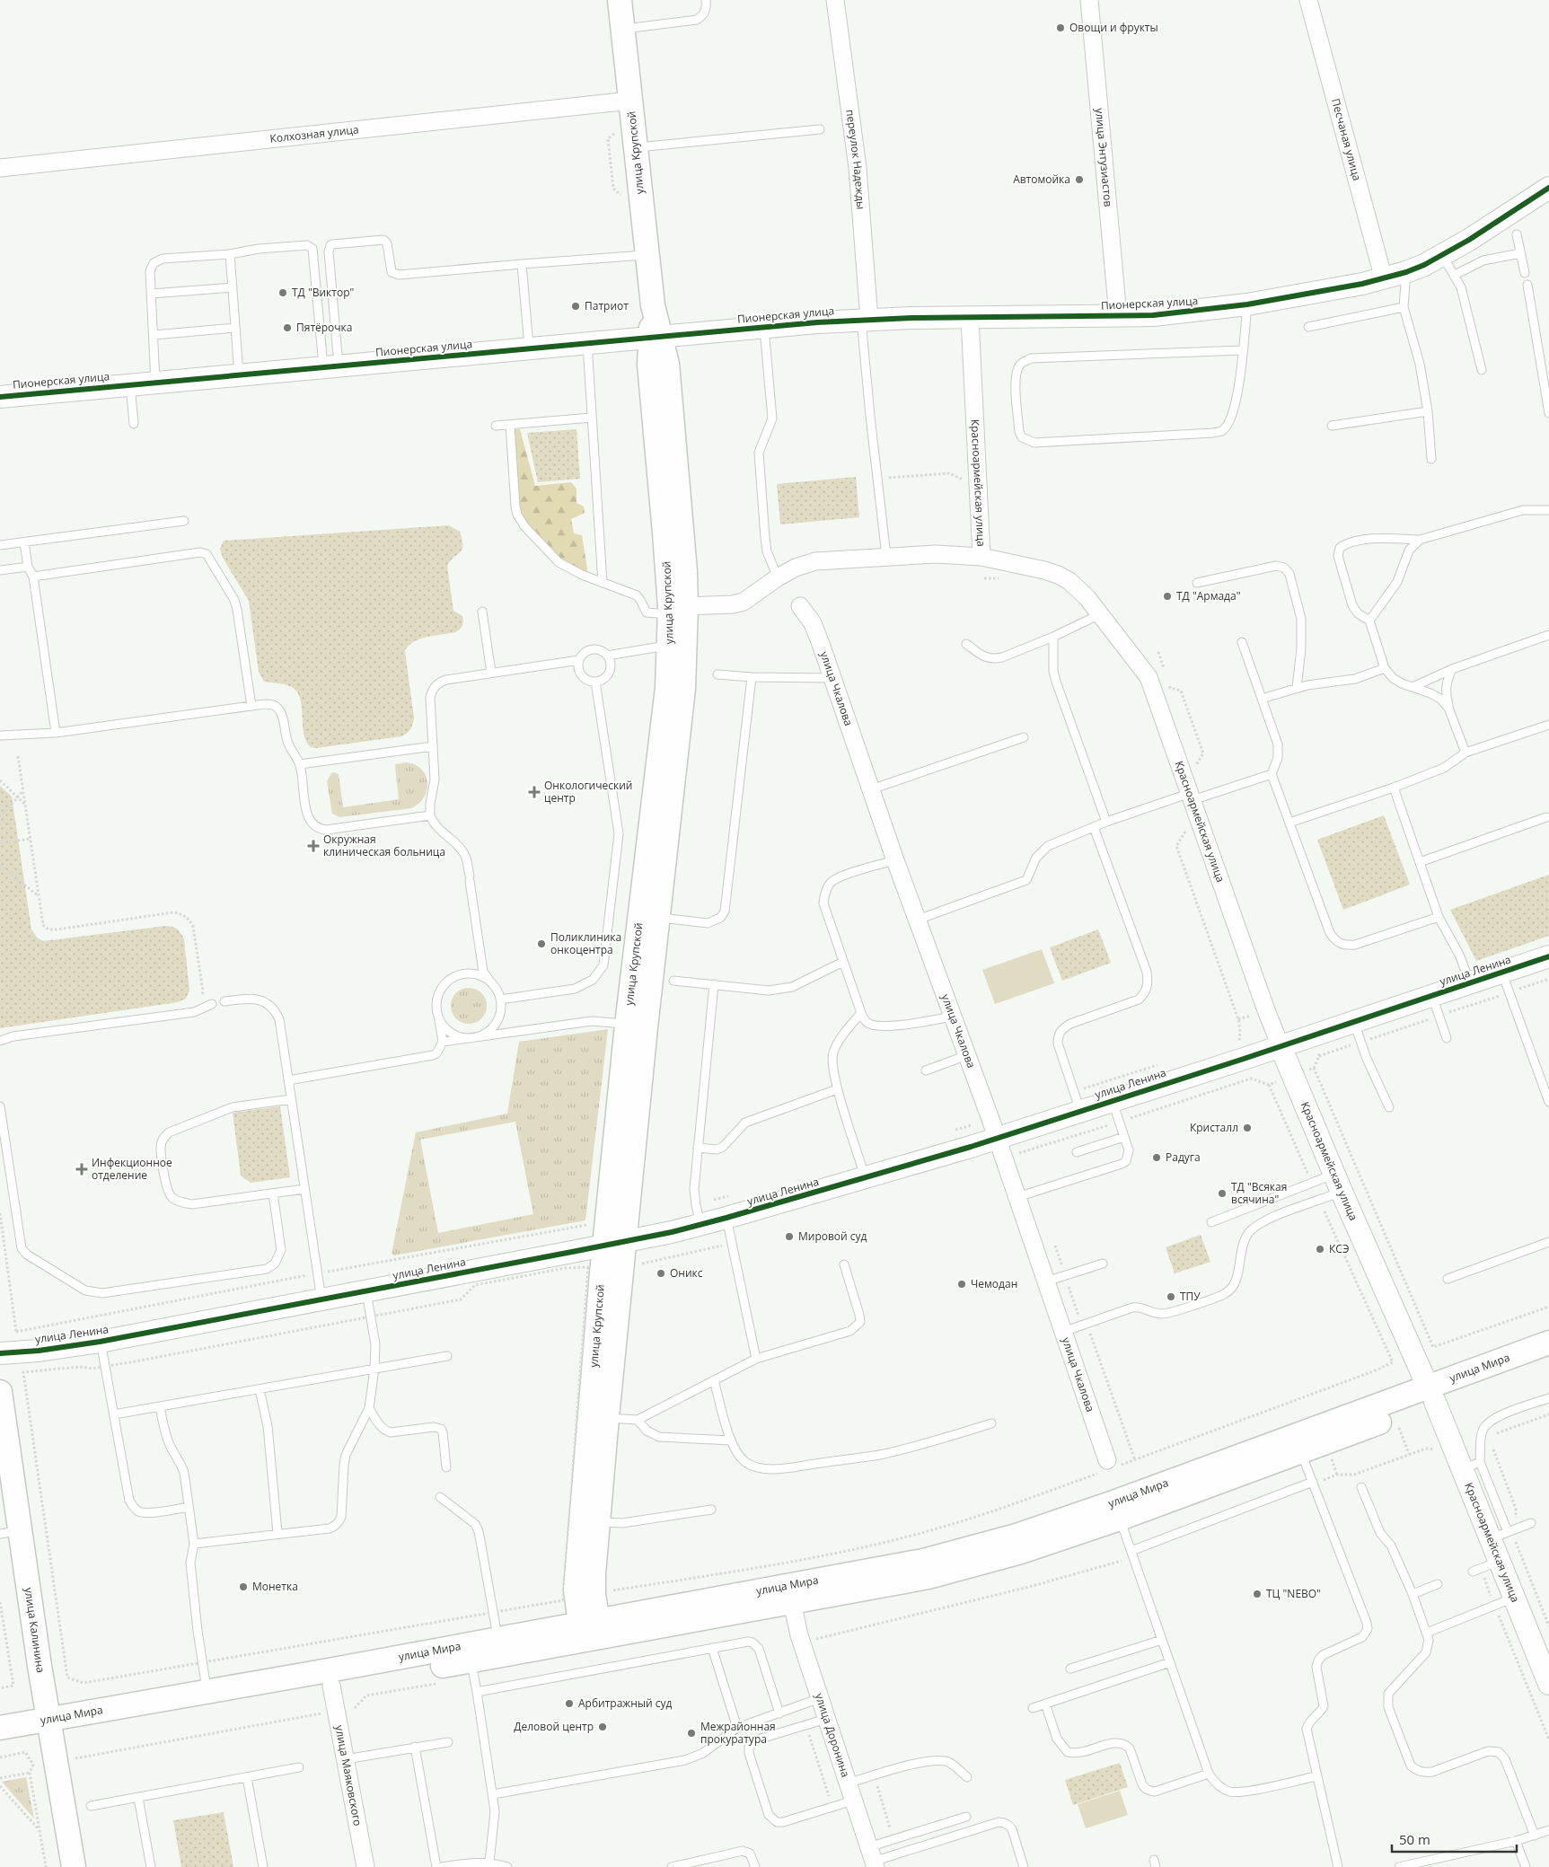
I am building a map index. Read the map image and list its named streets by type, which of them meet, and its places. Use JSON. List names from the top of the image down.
{
  "streets": {
    "main road": ["улица Крупской", "улица Мира", "улица Калинина"],
    "street": [
      "Колхозная улица",
      "Песчаная улица",
      "улица Энтузиастов",
      "переулок Надежды",
      "Пионерская улица",
      "Красноармейская улица",
      "улица Чкалова",
      "улица Ленина",
      "улица Доронина",
      "улица Маяковского"
    ]
  },
  "crossings": [
    ["Колхозная улица", "улица Крупской"],
    ["Песчаная улица", "Пионерская улица"],
    ["улица Крупской", "Пионерская улица"],
    ["улица Крупской", "улица Ленина"],
    ["улица Крупской", "улица Мира"],
    ["улица Энтузиастов", "Пионерская улица"],
    ["переулок Надежды", "Пионерская улица"],
    ["Пионерская улица", "Красноармейская улица"],
    ["Красноармейская улица", "улица Ленина"],
    ["Красноармейская улица", "улица Мира"],
    ["улица Чкалова", "улица Ленина"],
    ["улица Мира", "улица Калинина"],
    ["улица Мира", "улица Доронина"],
    ["улица Мира", "улица Маяковского"]
  ],
  "places": {
    "other": [
      "Овощи и фрукты",
      "Автомойка",
      "ТД \"Виктор\"",
      "Патриот",
      "Пятёрочка",
      "ТД \"Армада\"",
      "Поликлиника онкоцентра",
      "Кристалл",
      "Радуга",
      "ТД \"Всякая всячина\"",
      "Мировой суд",
      "КСЭ",
      "Оникс",
      "Чемодан",
      "ТПУ",
      "Монетка",
      "ТЦ \"NEBO\"",
      "Арбитражный суд",
      "Деловой центр",
      "Межрайонная прокуратура"
    ],
    "health": ["Онкологический центр", "Окружная клиническая больница", "Инфекционное отделение"]
  },
  "scale_bar": "50 m"
}
